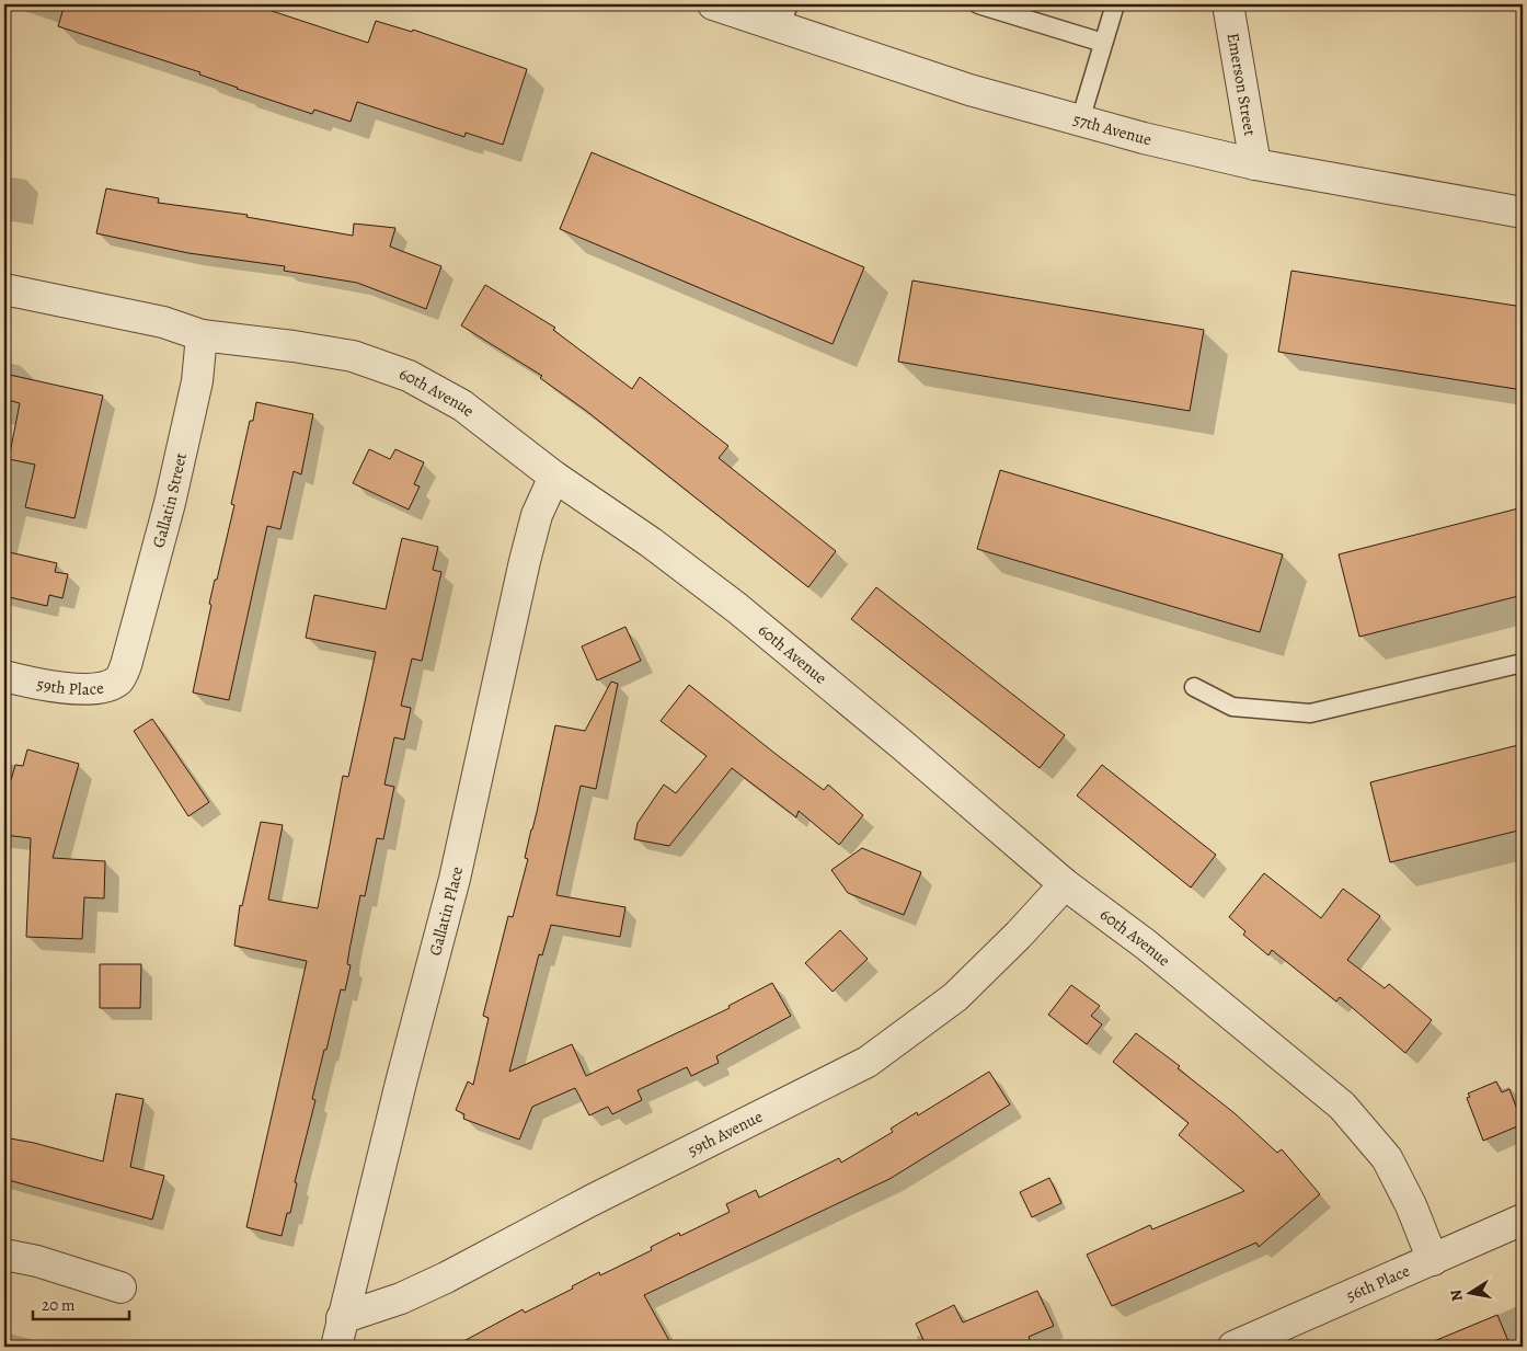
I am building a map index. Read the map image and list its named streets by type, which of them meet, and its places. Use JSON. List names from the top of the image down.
{
  "streets": {
    "street": [
      "Emerson Street",
      "57th Avenue",
      "60th Avenue",
      "Gallatin Street",
      "59th Place",
      "Gallatin Place",
      "59th Avenue",
      "56th Place"
    ]
  },
  "crossings": [
    ["Emerson Street", "57th Avenue"],
    ["60th Avenue", "Gallatin Street"],
    ["60th Avenue", "Gallatin Place"],
    ["60th Avenue", "59th Avenue"],
    ["60th Avenue", "56th Place"],
    ["Gallatin Street", "59th Place"],
    ["Gallatin Place", "59th Avenue"]
  ],
  "scale_bar": "20 m",
  "north": "left"
}
